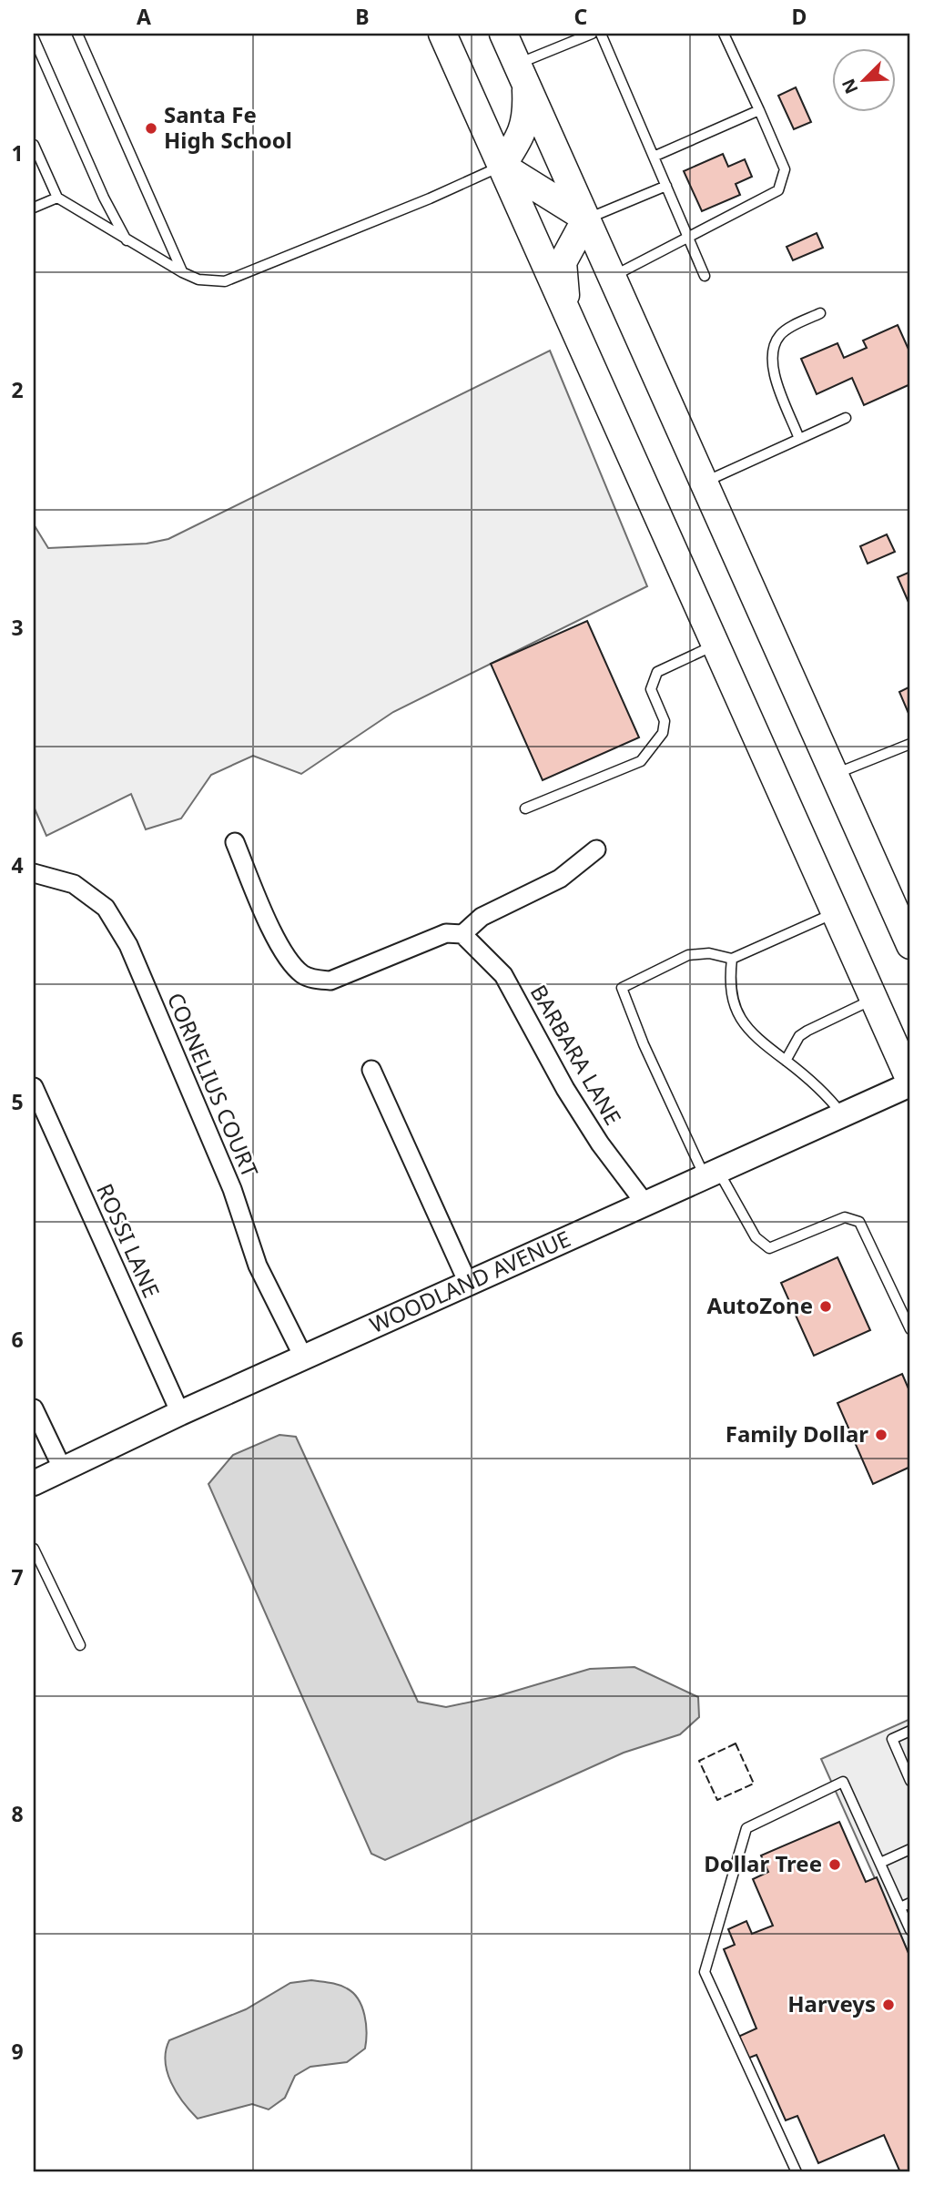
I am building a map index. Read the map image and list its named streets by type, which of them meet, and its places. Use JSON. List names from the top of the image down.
{
  "streets": {
    "street": [
      "BARBARA LANE",
      "CORNELIUS COURT",
      "ROSSI LANE",
      "WOODLAND AVENUE"
    ]
  },
  "crossings": [
    ["BARBARA LANE", "WOODLAND AVENUE"],
    ["CORNELIUS COURT", "WOODLAND AVENUE"],
    ["ROSSI LANE", "WOODLAND AVENUE"]
  ],
  "places": [
    "Santa Fe High School",
    "AutoZone",
    "Family Dollar",
    "Dollar Tree",
    "Harveys"
  ],
  "north": "bottom left",
  "grid": {
    "columns": [
      "A",
      "B",
      "C",
      "D"
    ],
    "rows": [
      "1",
      "2",
      "3",
      "4",
      "5",
      "6",
      "7",
      "8",
      "9"
    ]
  }
}
